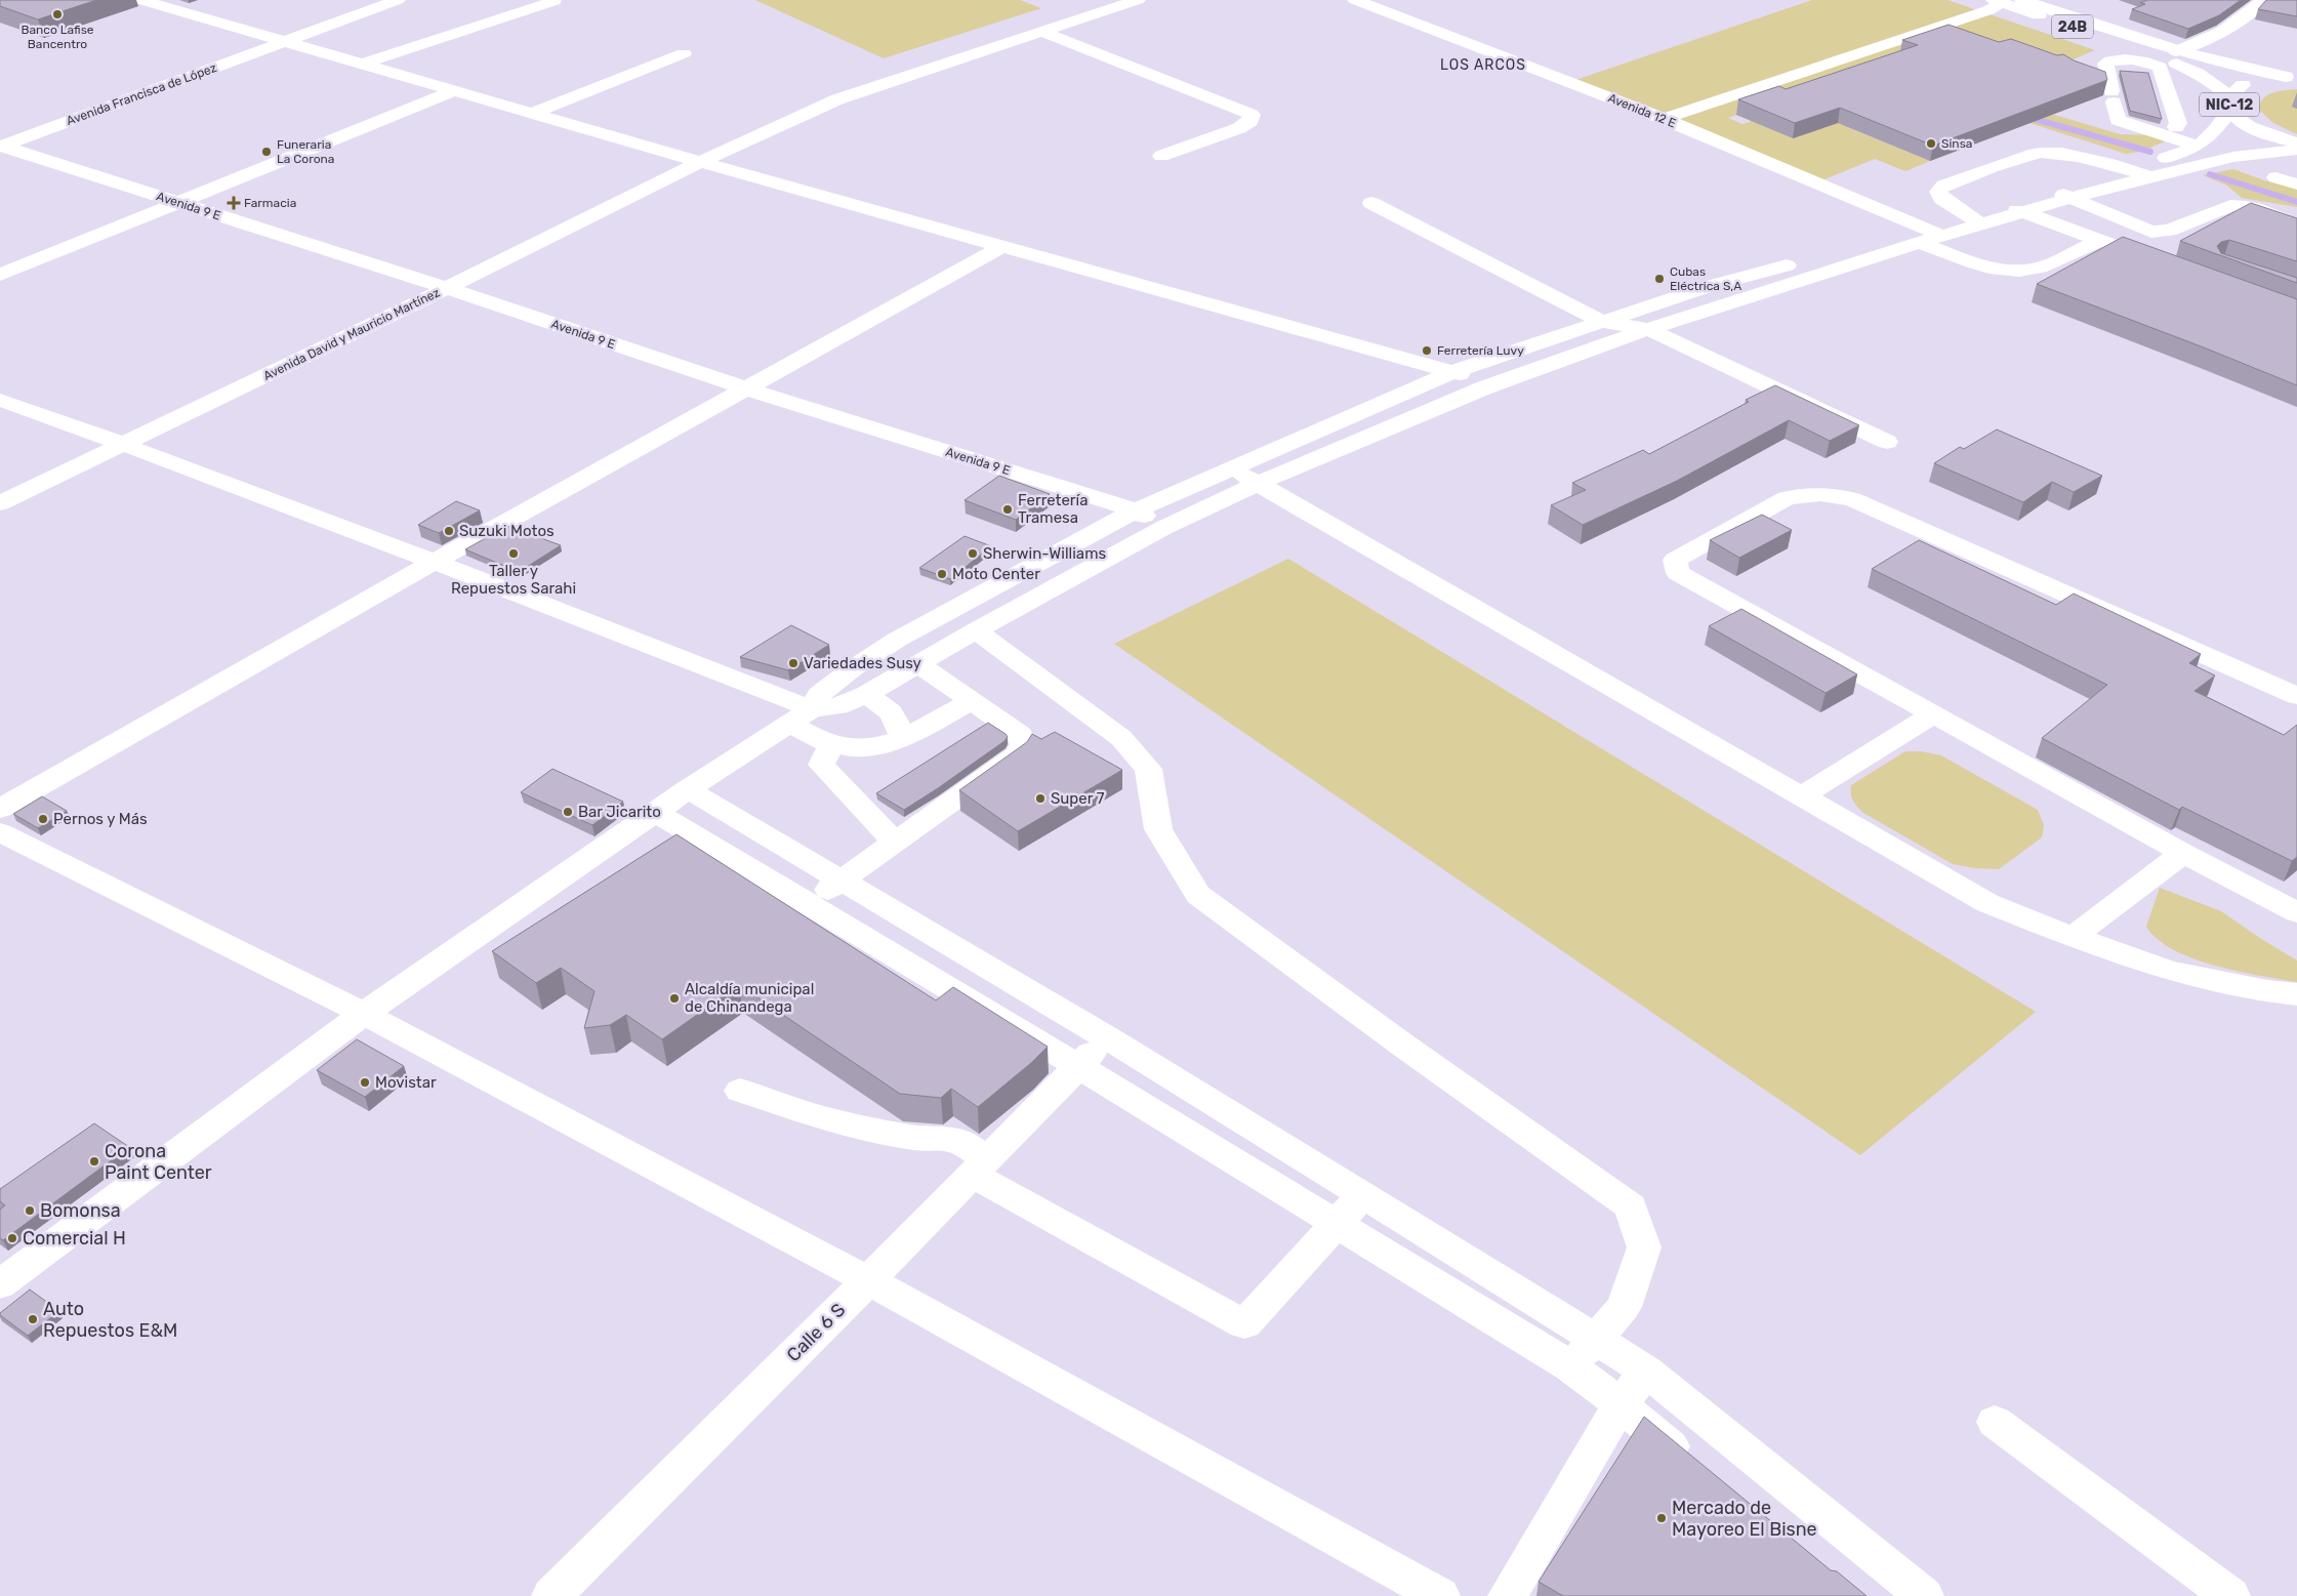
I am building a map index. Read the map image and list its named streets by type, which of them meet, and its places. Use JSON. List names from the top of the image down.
{
  "streets": {
    "main road": [
      "24B",
      "Avenida Francisca de López",
      "NIC-12",
      "Avenida 12 E",
      "Avenida 9 E",
      "Avenida David y Mauricio Martínez",
      "Calle 6 S"
    ]
  },
  "crossings": [
    ["24B", "NIC-12"],
    ["Avenida Francisca de López", "Avenida 9 E"],
    ["Avenida 9 E", "Avenida David y Mauricio Martínez"]
  ],
  "districts": ["LOS ARCOS"],
  "places": {
    "other": [
      "Banco Lafise Bancentro",
      "Sinsa",
      "Funeraria La Corona",
      "Cubas Eléctrica S,A",
      "Ferretería Luvy",
      "Ferretería Tramesa",
      "Suzuki Motos",
      "Taller y Repuestos Sarahi",
      "Sherwin-Williams",
      "Moto Center",
      "Variedades Susy",
      "Super 7",
      "Bar Jicarito",
      "Pernos y Más",
      "Alcaldía municipal de Chinandega",
      "Movistar",
      "Corona Paint Center",
      "Bomonsa",
      "Comercial H",
      "Auto Repuestos E&M",
      "Mercado de Mayoreo El Bisne"
    ],
    "health": ["Farmacia"]
  }
}
